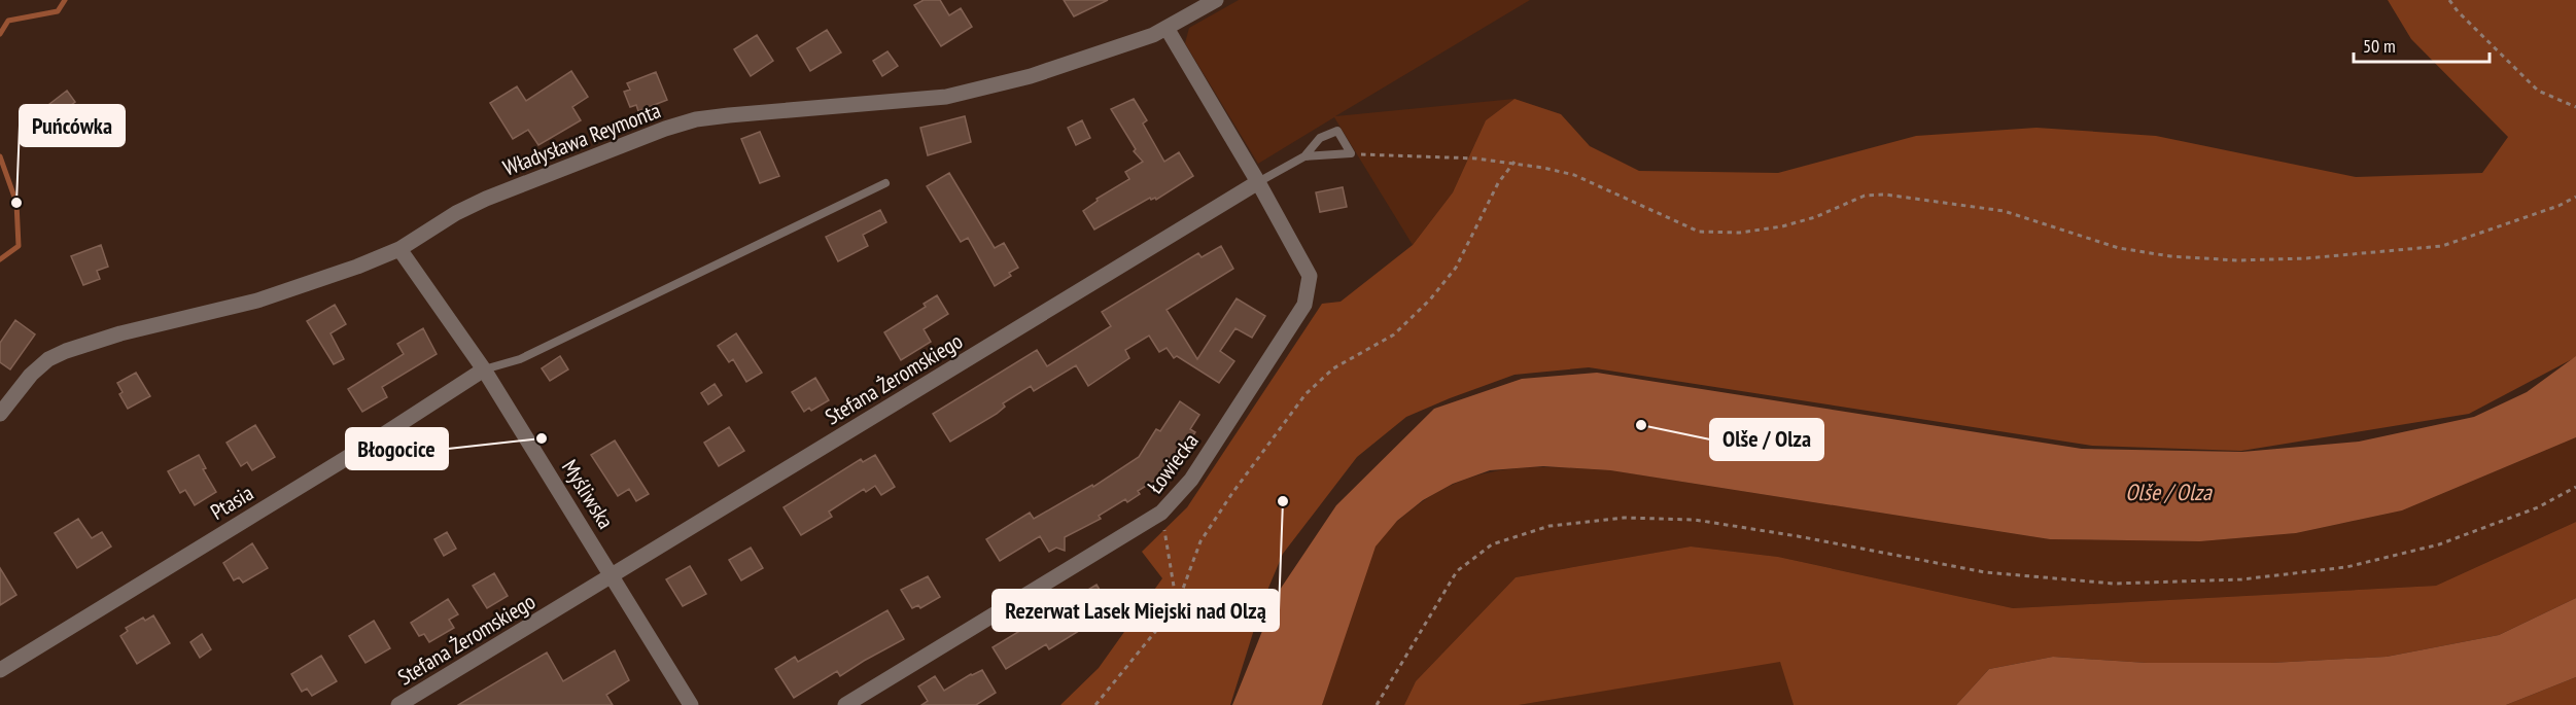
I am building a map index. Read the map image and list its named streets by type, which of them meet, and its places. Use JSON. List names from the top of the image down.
{
  "streets": {
    "street": [
      "Władysława Reymonta",
      "Stefana Żeromskiego",
      "Łowiecka",
      "Myśliwska",
      "Ptasia"
    ]
  },
  "crossings": [
    ["Władysława Reymonta", "Myśliwska"],
    ["Stefana Żeromskiego", "Łowiecka"],
    ["Stefana Żeromskiego", "Myśliwska"],
    ["Myśliwska", "Ptasia"]
  ],
  "water": ["Olše / Olza"],
  "places": [
    "Puńcówka",
    "Olše / Olza",
    "Błogocice",
    "Rezerwat Lasek Miejski nad Olzą"
  ],
  "scale_bar": "50 m"
}
